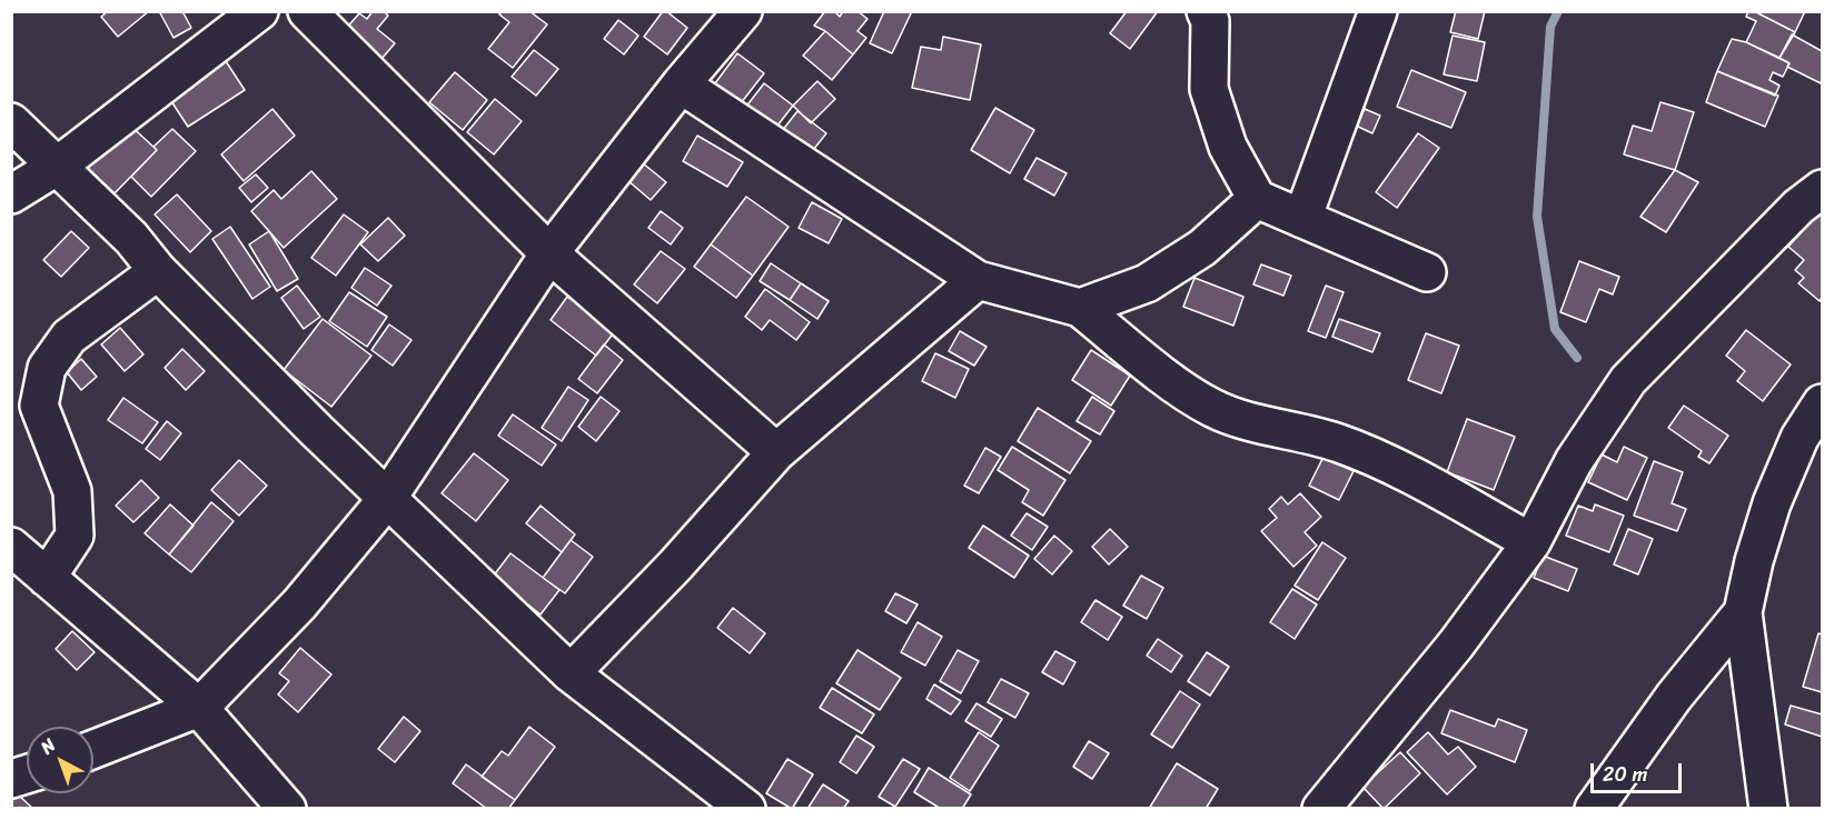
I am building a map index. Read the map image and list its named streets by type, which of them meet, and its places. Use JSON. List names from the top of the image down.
{
  "scale_bar": "20 m",
  "north": "top left"
}
